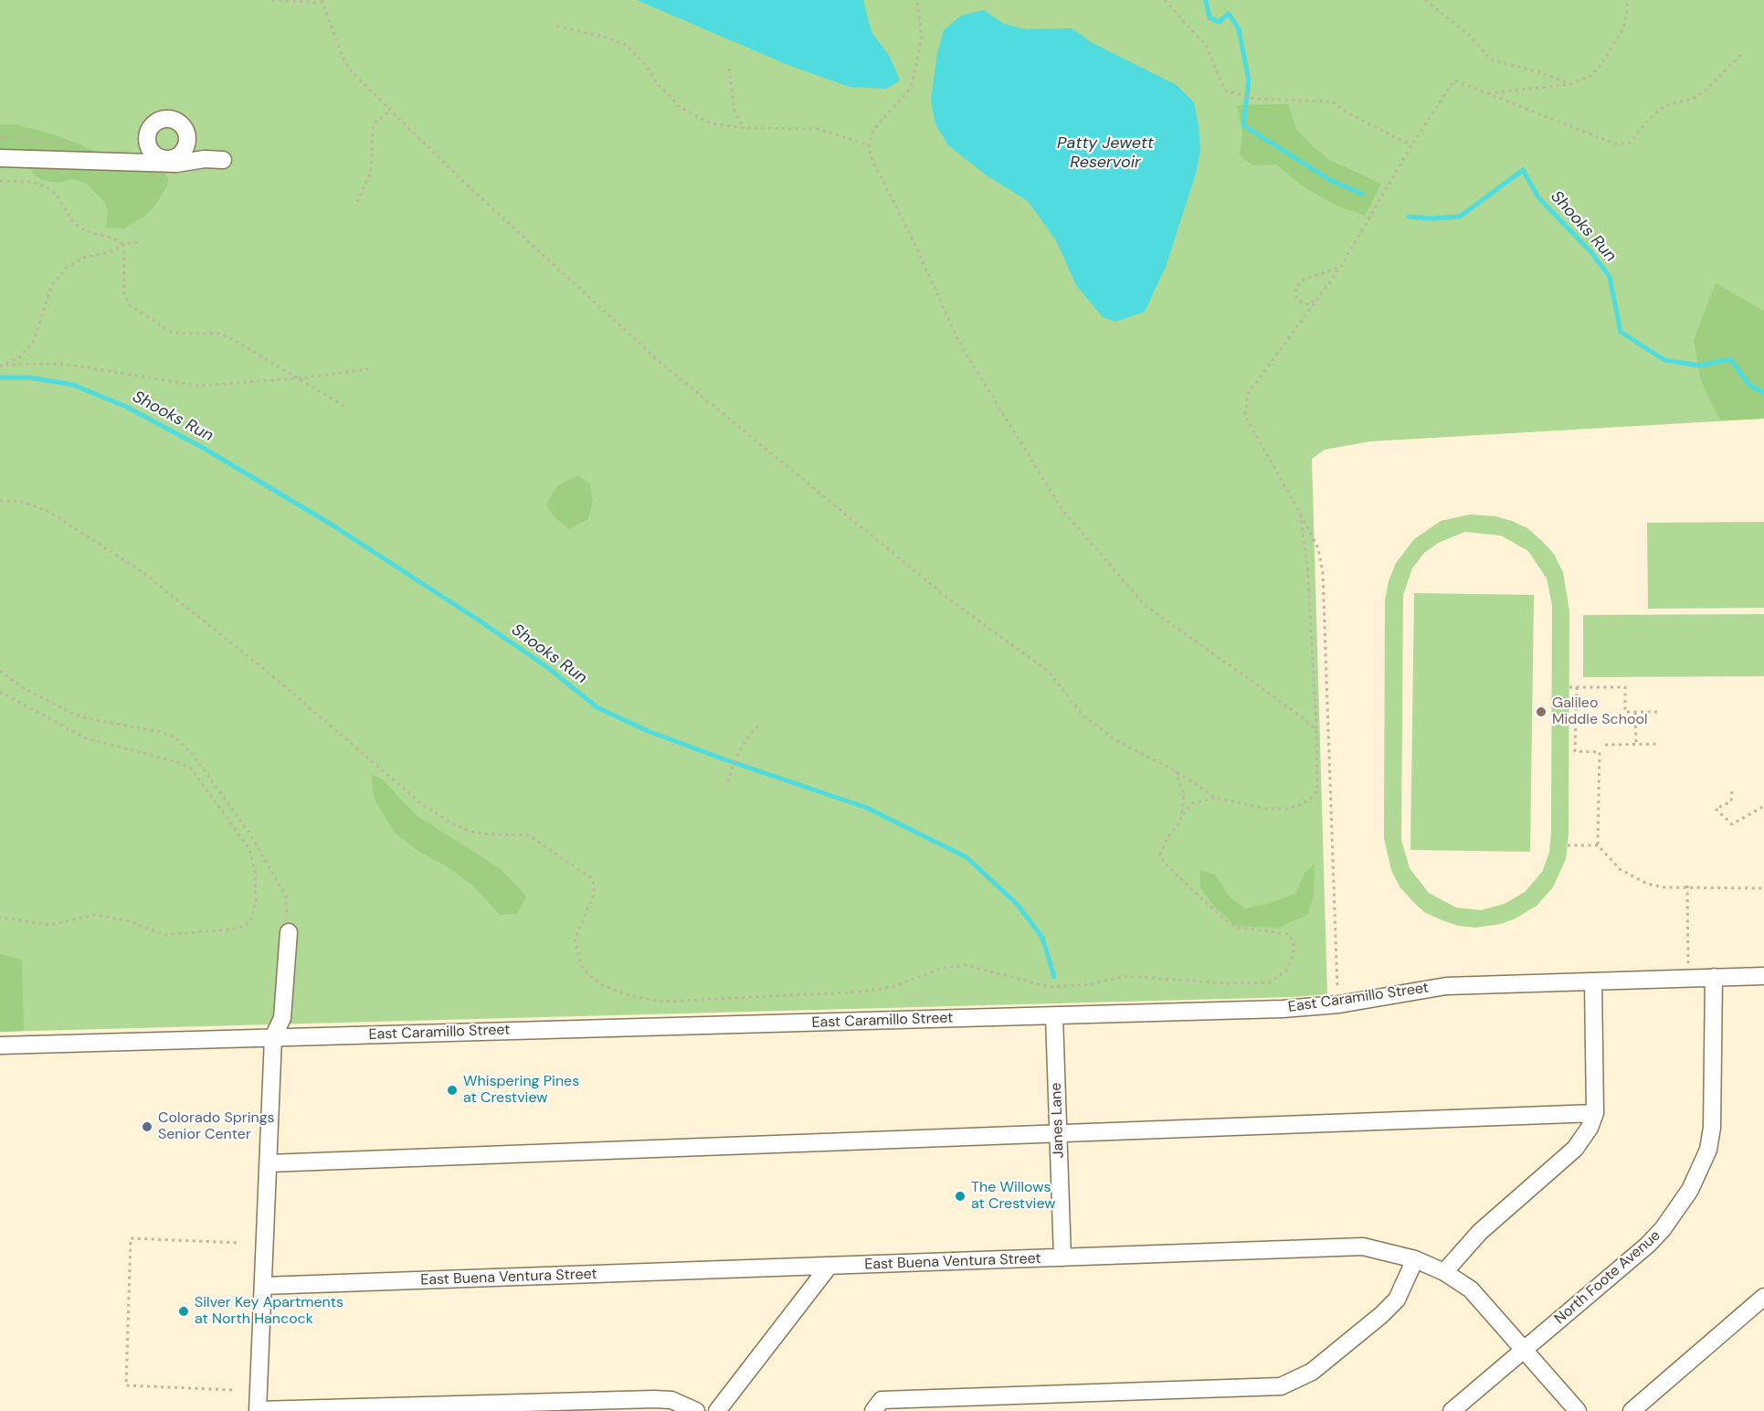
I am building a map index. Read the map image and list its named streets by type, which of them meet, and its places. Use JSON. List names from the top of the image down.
{
  "streets": {
    "street": [
      "East Caramillo Street",
      "Janes Lane",
      "East Buena Ventura Street",
      "North Foote Avenue"
    ]
  },
  "crossings": [
    ["East Caramillo Street", "Janes Lane"],
    ["East Caramillo Street", "North Foote Avenue"],
    ["Janes Lane", "East Buena Ventura Street"],
    ["East Buena Ventura Street", "North Foote Avenue"]
  ],
  "water": ["Patty Jewett Reservoir", "Shooks Run"],
  "places": [
    "Galileo Middle School",
    "Whispering Pines at Crestview",
    "Colorado Springs Senior Center",
    "The Willows at Crestview",
    "Silver Key Apartments at North Hancock"
  ]
}
